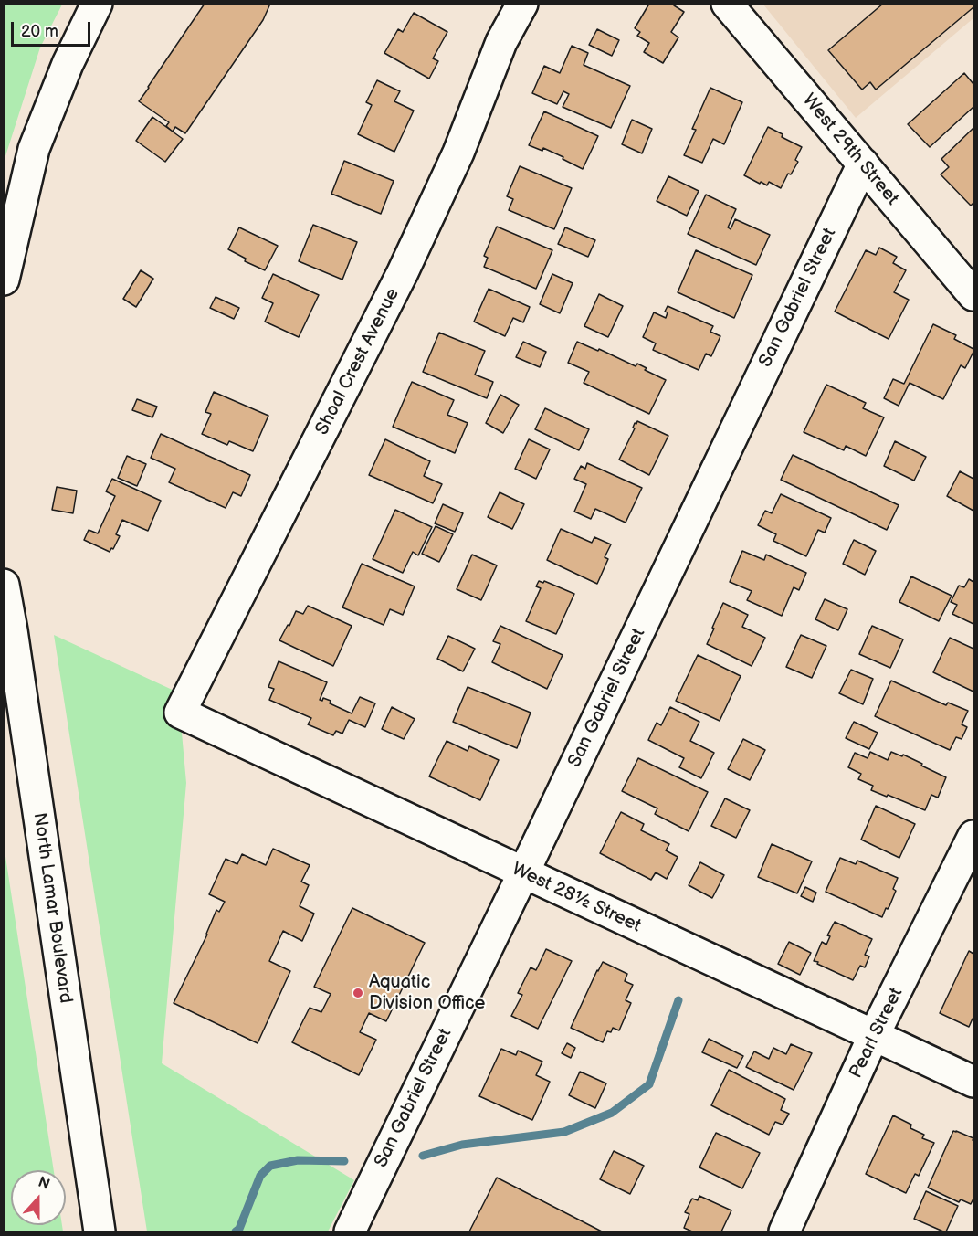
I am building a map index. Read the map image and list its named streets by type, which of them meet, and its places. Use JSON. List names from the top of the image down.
{
  "streets": {
    "street": [
      "West 29th Street",
      "San Gabriel Street",
      "Shoal Crest Avenue",
      "West 28½ Street",
      "North Lamar Boulevard",
      "Pearl Street"
    ]
  },
  "crossings": [
    ["West 29th Street", "San Gabriel Street"],
    ["San Gabriel Street", "West 28½ Street"],
    ["Shoal Crest Avenue", "West 28½ Street"],
    ["West 28½ Street", "Pearl Street"]
  ],
  "places": ["Aquatic Division Office"],
  "scale_bar": "20 m",
  "north": "top"
}
